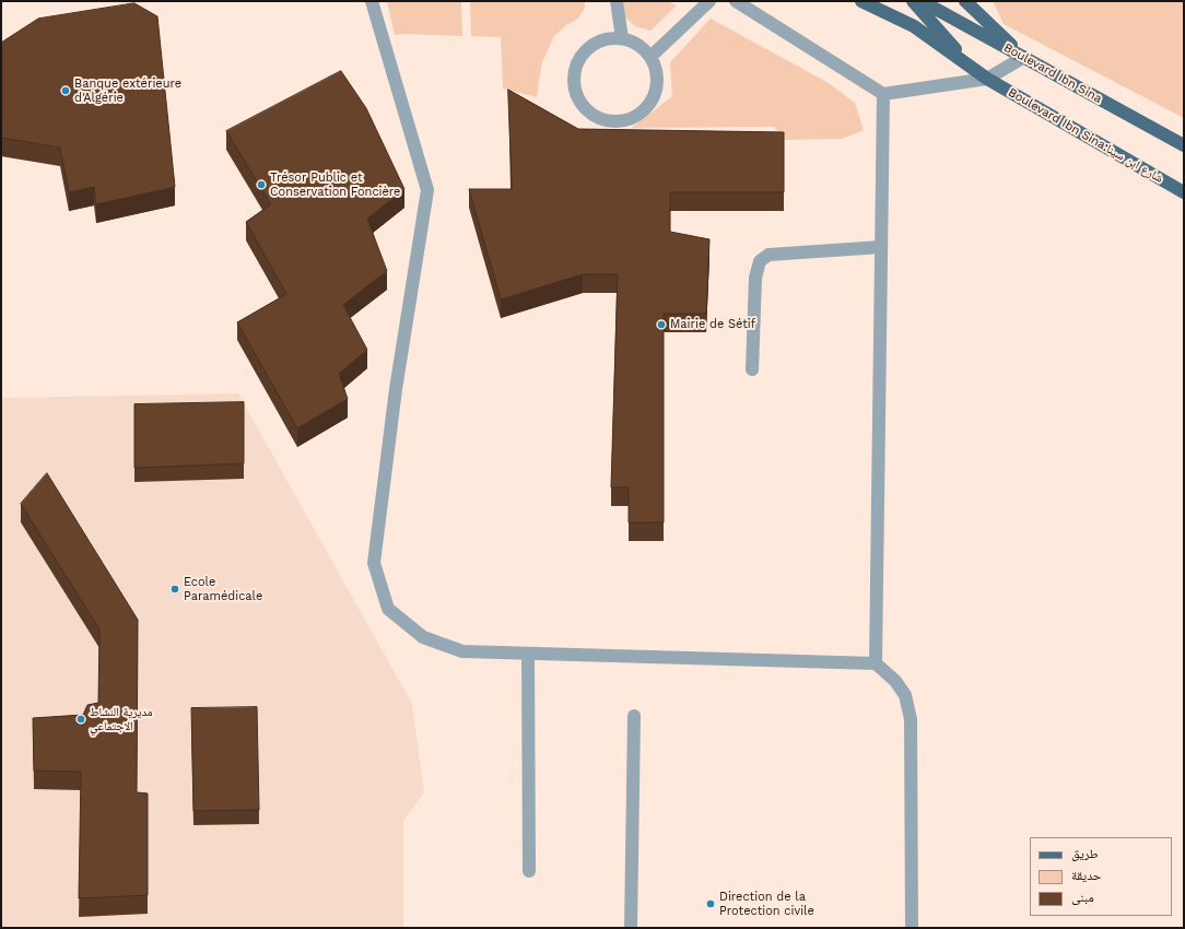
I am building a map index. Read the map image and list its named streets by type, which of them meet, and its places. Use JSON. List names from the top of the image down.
{
  "streets": {
    "main road": ["Boulevard Ibn Sina", "Boulevard Ibn Sina:شارع ابن سينا"]
  },
  "places": [
    "Banque extérieure d'Algérie",
    "Trésor Public et Conservation Foncière",
    "Mairie de Sétif",
    "Ecole Paramédicale",
    "مديرية النشاط الاجتماعي",
    "Direction de la Protection civile"
  ],
  "legend": ["طريق", "حديقة", "مبنى"]
}
